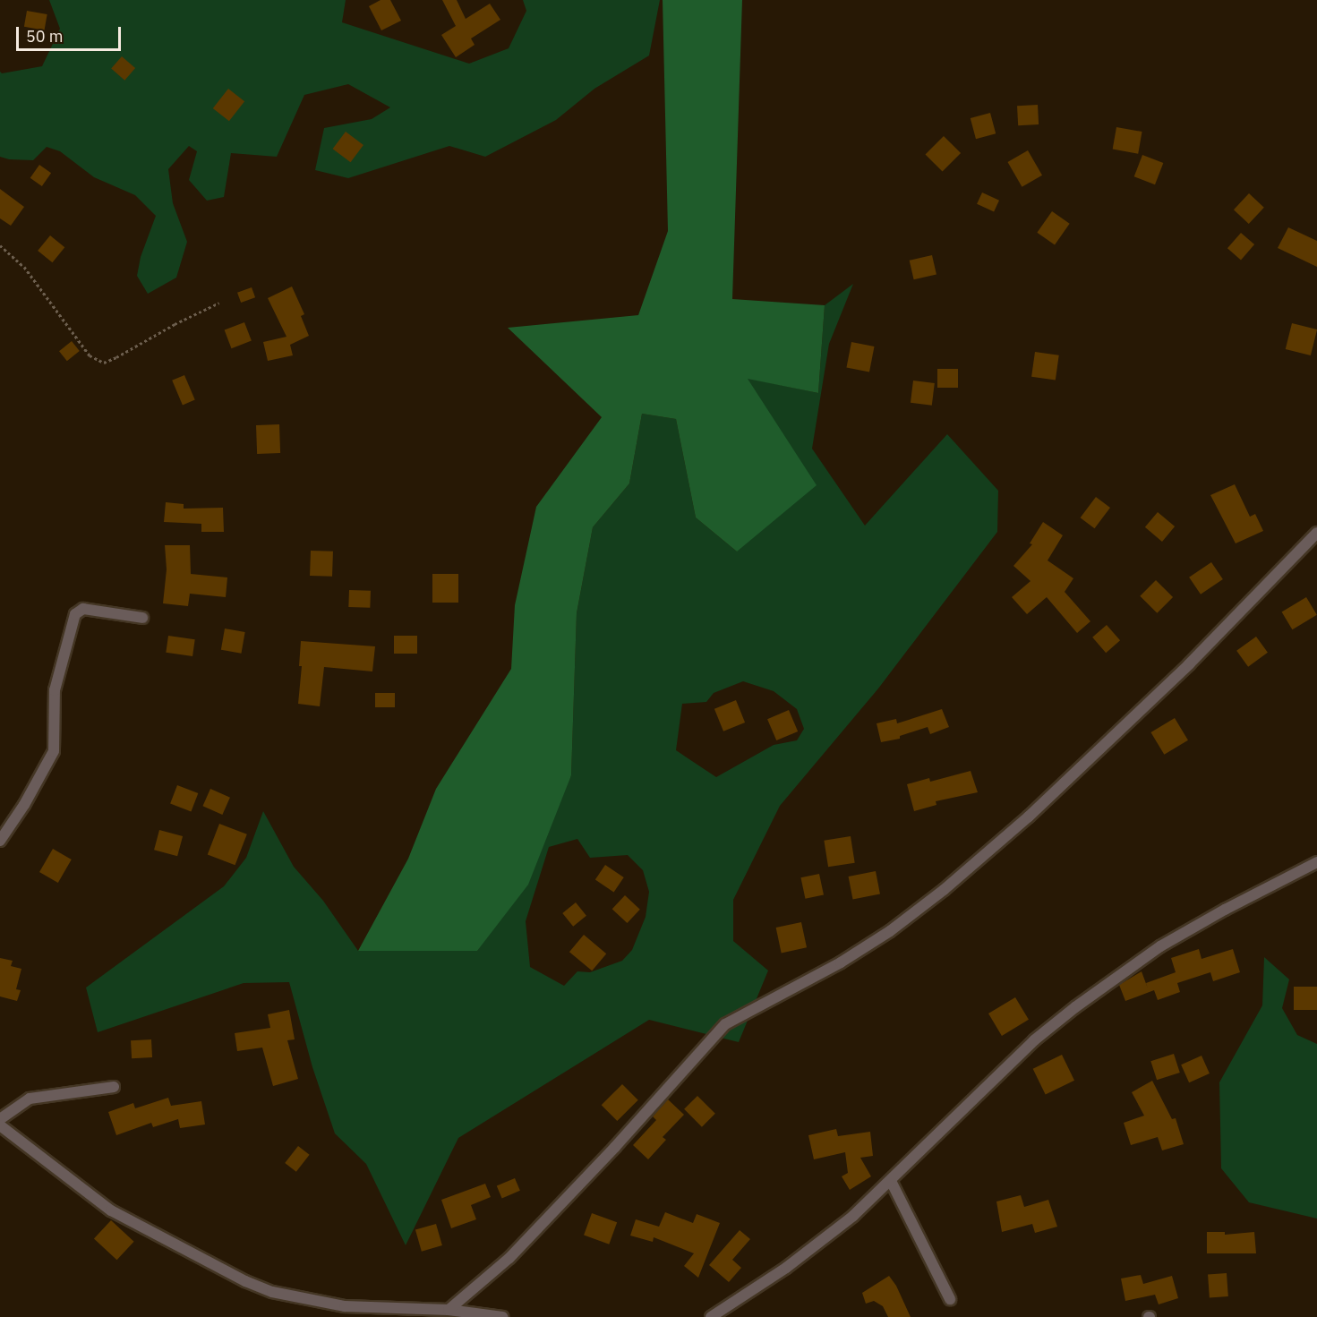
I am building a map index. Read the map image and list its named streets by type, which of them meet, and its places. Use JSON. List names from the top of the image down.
{
  "scale_bar": "50 m"
}
